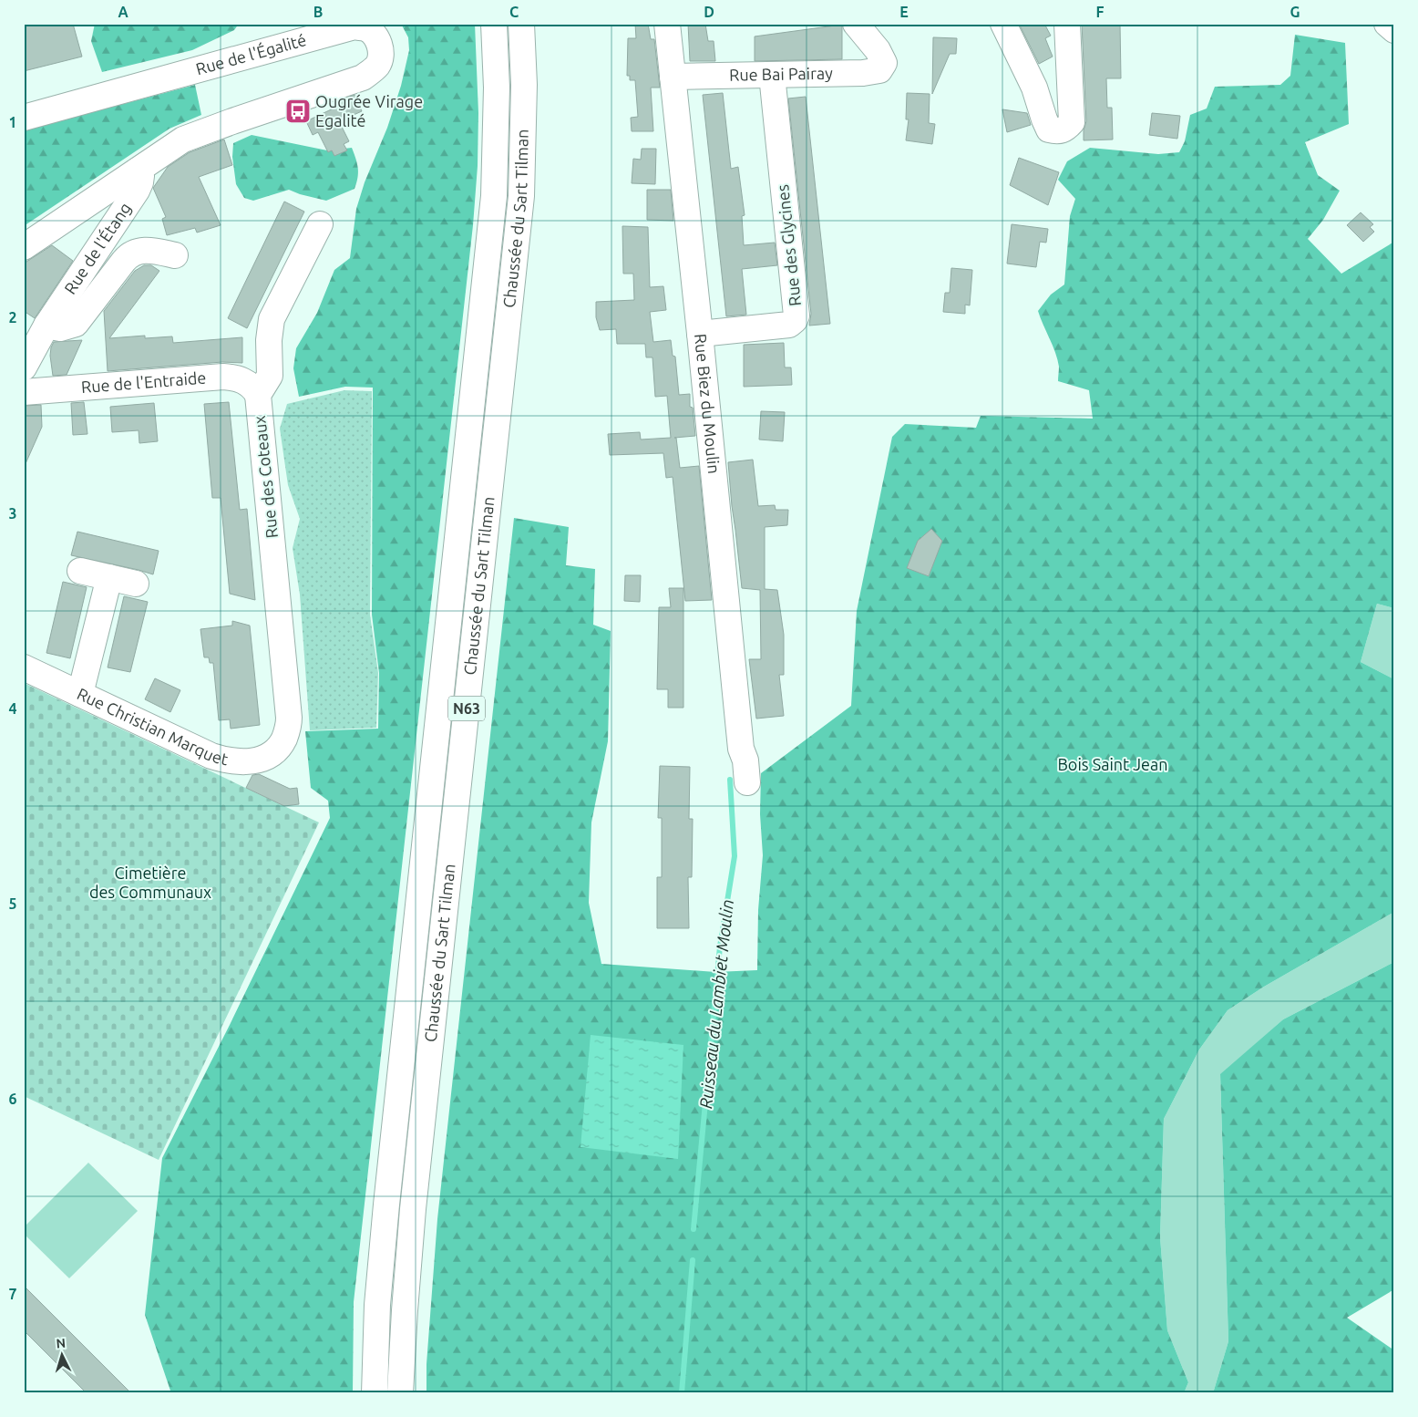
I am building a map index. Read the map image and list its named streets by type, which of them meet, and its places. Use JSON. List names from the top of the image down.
{
  "streets": {
    "main road": [
      "Rue de l'Égalité",
      "Rue Bai Pairay",
      "Chaussée du Sart Tilman",
      "Rue des Glycines",
      "Rue de l'Étang",
      "Rue de l'Entraide",
      "Rue Biez du Moulin",
      "Rue des Coteaux",
      "N63",
      "Rue Christian Marquet"
    ]
  },
  "crossings": [
    ["Rue de l'Égalité", "Rue de l'Étang"],
    ["Rue Bai Pairay", "Rue des Glycines"],
    ["Rue Bai Pairay", "Rue Biez du Moulin"],
    ["Rue des Glycines", "Rue Biez du Moulin"],
    ["Rue de l'Entraide", "Rue des Coteaux"],
    ["Rue des Coteaux", "Rue Christian Marquet"]
  ],
  "water": ["Ruisseau du Lambiet Moulin"],
  "parks": ["Bois Saint Jean", "Cimetière des Communaux"],
  "places": {
    "bus stop": ["Ougrée Virage Egalité"]
  },
  "north": "top",
  "grid": {
    "columns": [
      "A",
      "B",
      "C",
      "D",
      "E",
      "F",
      "G"
    ],
    "rows": [
      "1",
      "2",
      "3",
      "4",
      "5",
      "6",
      "7"
    ]
  }
}
